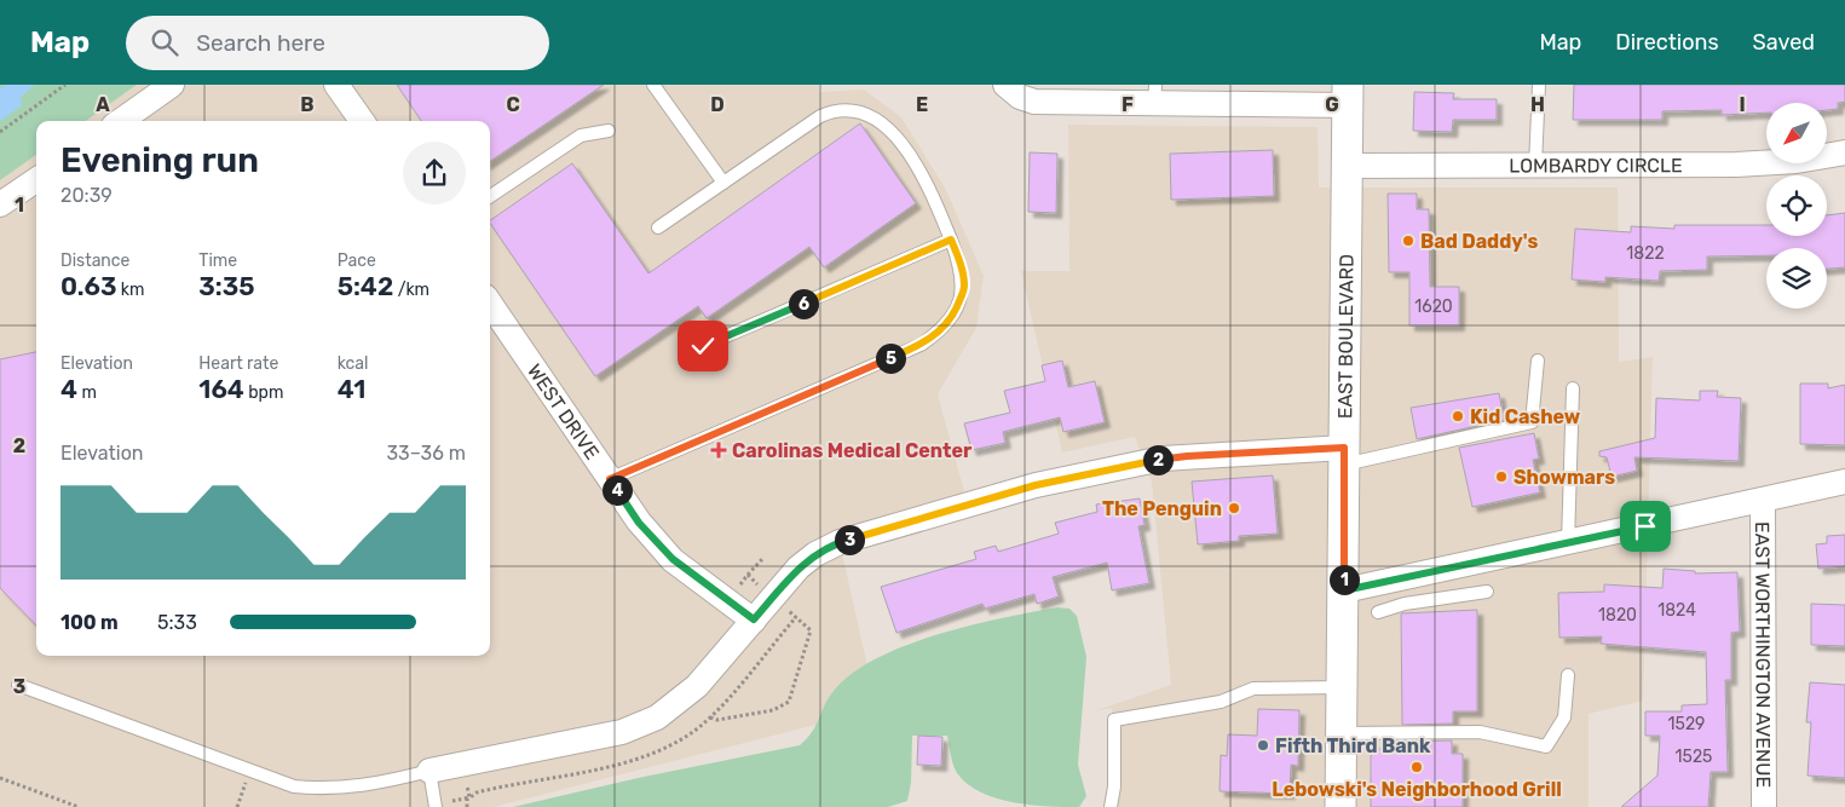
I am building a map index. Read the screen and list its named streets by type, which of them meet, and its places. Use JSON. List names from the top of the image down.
{
  "streets": {
    "street": [
      "LOMBARDY CIRCLE",
      "EAST BOULEVARD",
      "WEST DRIVE",
      "EAST WORTHINGTON AVENUE"
    ]
  },
  "crossings": [
    ["LOMBARDY CIRCLE", "EAST BOULEVARD"]
  ],
  "places": {
    "other": [
      "Bad Daddy's",
      "Kid Cashew",
      "Showmars",
      "The Penguin",
      "Fifth Third Bank",
      "Lebowski's Neighborhood Grill"
    ],
    "health": ["Carolinas Medical Center"]
  },
  "house_numbers": [
    "1822",
    "1620",
    "1824",
    "1820",
    "1529",
    "1525"
  ],
  "north": "bottom left",
  "page": {
    "header": "Map",
    "search": "Search here",
    "nav": ["Map", "Directions", "Saved"],
    "heading": ["Evening run", "20:39"],
    "stats": [
      ["Distance", "0.63 km"],
      ["Time", "3:35"],
      ["Pace", "5:42 /km"],
      ["Elevation", "4 m"],
      ["Heart rate", "164 bpm"],
      ["kcal", "41"]
    ],
    "pins": [
      "6",
      "5",
      "2",
      "4",
      "3",
      "1"
    ],
    "chart": ["Elevation", "33–36 m"],
    "list": [
      {
        "name": "100 m",
        "note": "5:33"
      }
    ]
  },
  "grid": {
    "columns": [
      "A",
      "B",
      "C",
      "D",
      "E",
      "F",
      "G",
      "H",
      "I"
    ],
    "rows": ["1", "2", "3"]
  }
}
